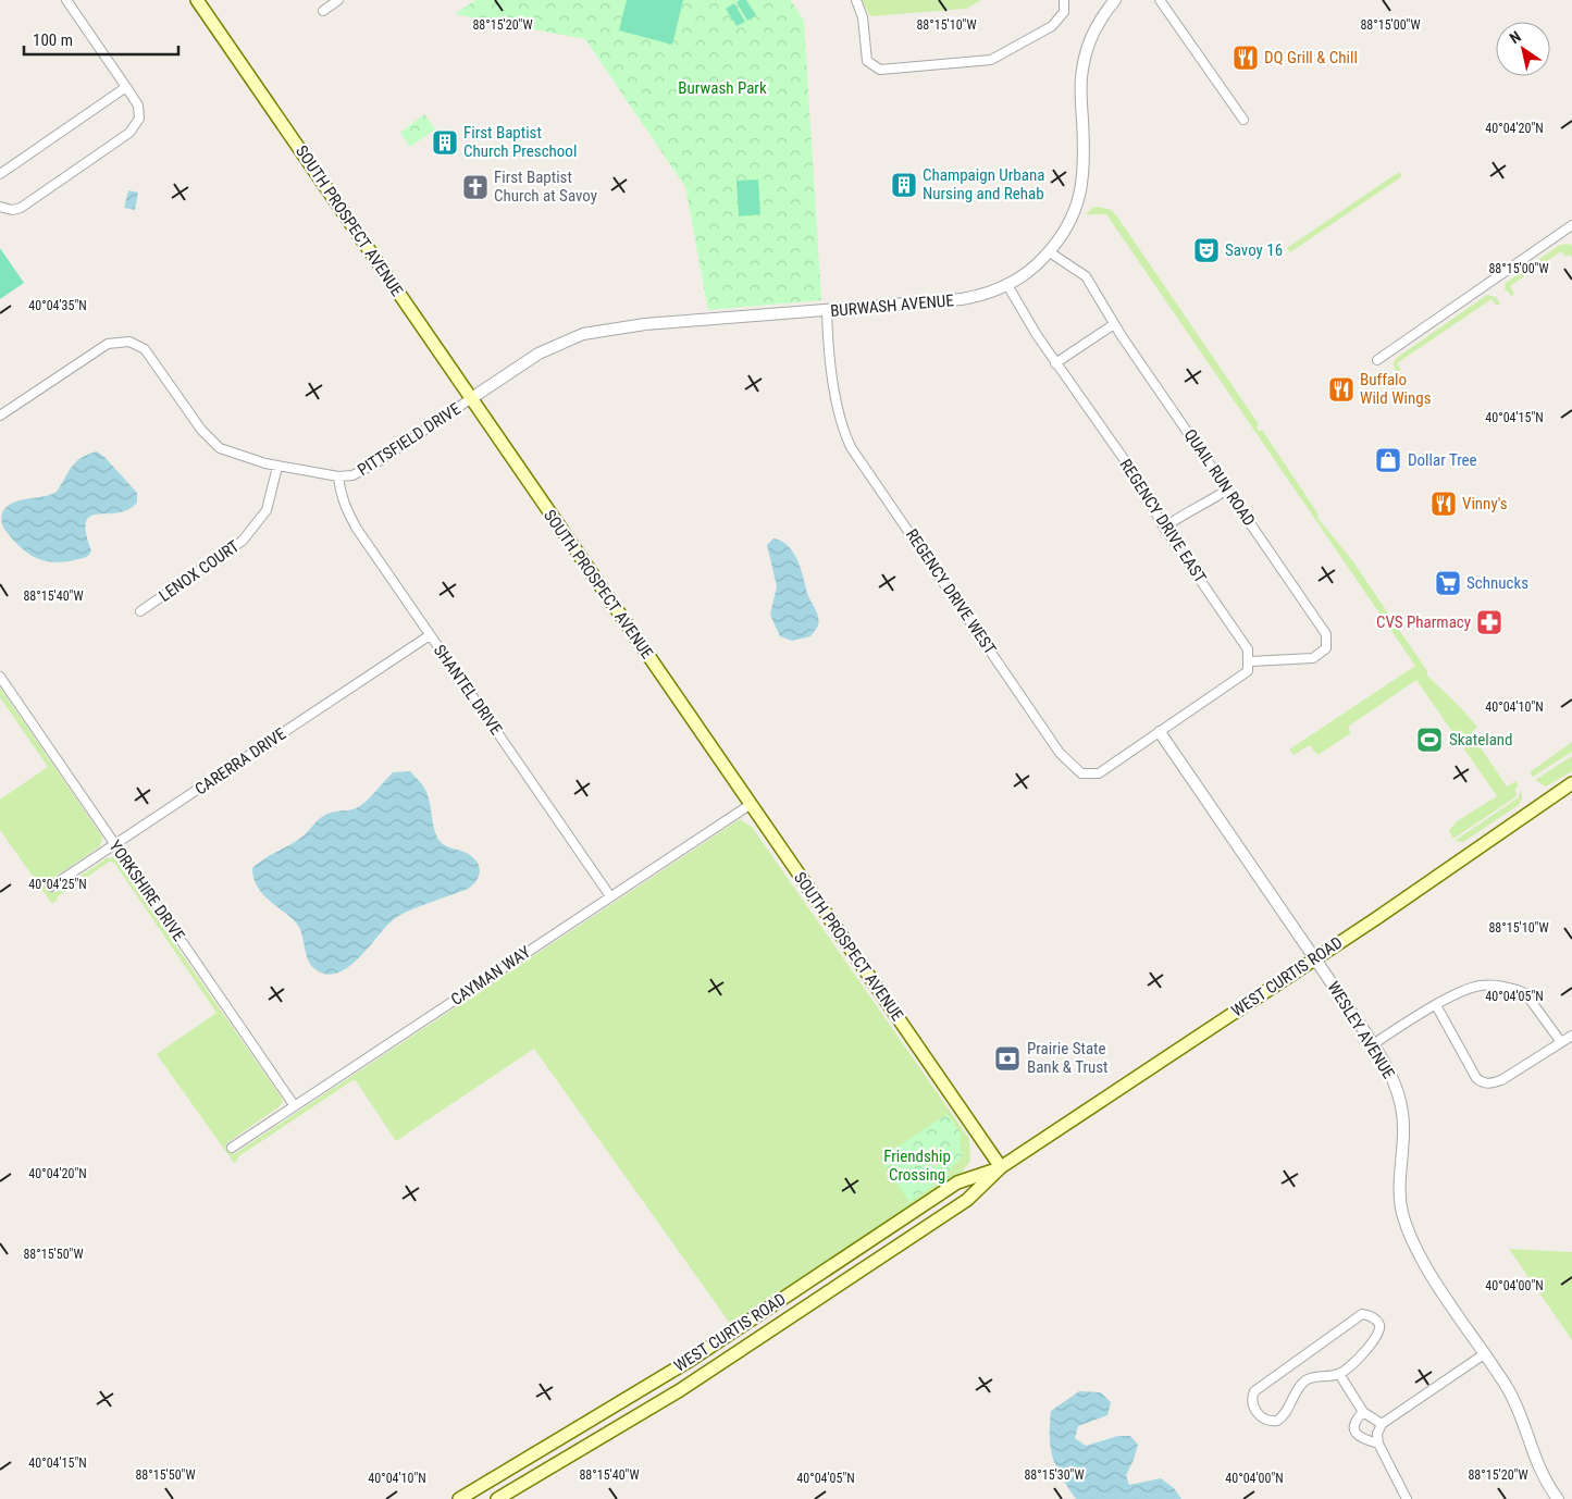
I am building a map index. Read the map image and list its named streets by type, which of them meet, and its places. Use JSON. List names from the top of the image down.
{
  "streets": {
    "main road": ["SOUTH PROSPECT AVENUE", "WEST CURTIS ROAD"],
    "street": [
      "BURWASH AVENUE",
      "PITTSFIELD DRIVE",
      "QUAIL RUN ROAD",
      "REGENCY DRIVE EAST",
      "LENOX COURT",
      "REGENCY DRIVE WEST",
      "SHANTEL DRIVE",
      "CARERRA DRIVE",
      "YORKSHIRE DRIVE",
      "CAYMAN WAY",
      "WESLEY AVENUE"
    ]
  },
  "crossings": [
    ["SOUTH PROSPECT AVENUE", "BURWASH AVENUE"],
    ["SOUTH PROSPECT AVENUE", "PITTSFIELD DRIVE"],
    ["SOUTH PROSPECT AVENUE", "CAYMAN WAY"],
    ["SOUTH PROSPECT AVENUE", "WEST CURTIS ROAD"],
    ["BURWASH AVENUE", "PITTSFIELD DRIVE"],
    ["BURWASH AVENUE", "QUAIL RUN ROAD"],
    ["BURWASH AVENUE", "REGENCY DRIVE EAST"],
    ["BURWASH AVENUE", "REGENCY DRIVE WEST"],
    ["PITTSFIELD DRIVE", "LENOX COURT"],
    ["PITTSFIELD DRIVE", "SHANTEL DRIVE"],
    ["QUAIL RUN ROAD", "REGENCY DRIVE EAST"],
    ["REGENCY DRIVE WEST", "WESLEY AVENUE"],
    ["SHANTEL DRIVE", "CARERRA DRIVE"],
    ["SHANTEL DRIVE", "CAYMAN WAY"],
    ["CARERRA DRIVE", "YORKSHIRE DRIVE"],
    ["YORKSHIRE DRIVE", "CAYMAN WAY"],
    ["WEST CURTIS ROAD", "WESLEY AVENUE"]
  ],
  "parks": ["Burwash Park", "Friendship Crossing"],
  "places": {
    "restaurant": ["DQ Grill & Chill", "Buffalo Wild Wings", "Vinny's"],
    "building": ["First Baptist Church Preschool", "Champaign Urbana Nursing and Rehab"],
    "church": ["First Baptist Church at Savoy"],
    "theatre": ["Savoy 16"],
    "shop": ["Dollar Tree"],
    "supermarket": ["Schnucks"],
    "pharmacy": ["CVS Pharmacy"],
    "sports": ["Skateland"],
    "bank": ["Prairie State Bank & Trust"]
  },
  "scale_bar": "100 m",
  "north": "top left",
  "coordinates": [
    "88°15'20\"W",
    "88°15'10\"W",
    "88°15'00\"W",
    "40°04'20\"N",
    "40°04'35\"N",
    "40°04'15\"N",
    "88°15'40\"W",
    "40°04'10\"N",
    "40°04'25\"N",
    "40°04'05\"N",
    "88°15'50\"W",
    "40°04'00\"N",
    "88°15'30\"W"
  ]
}
